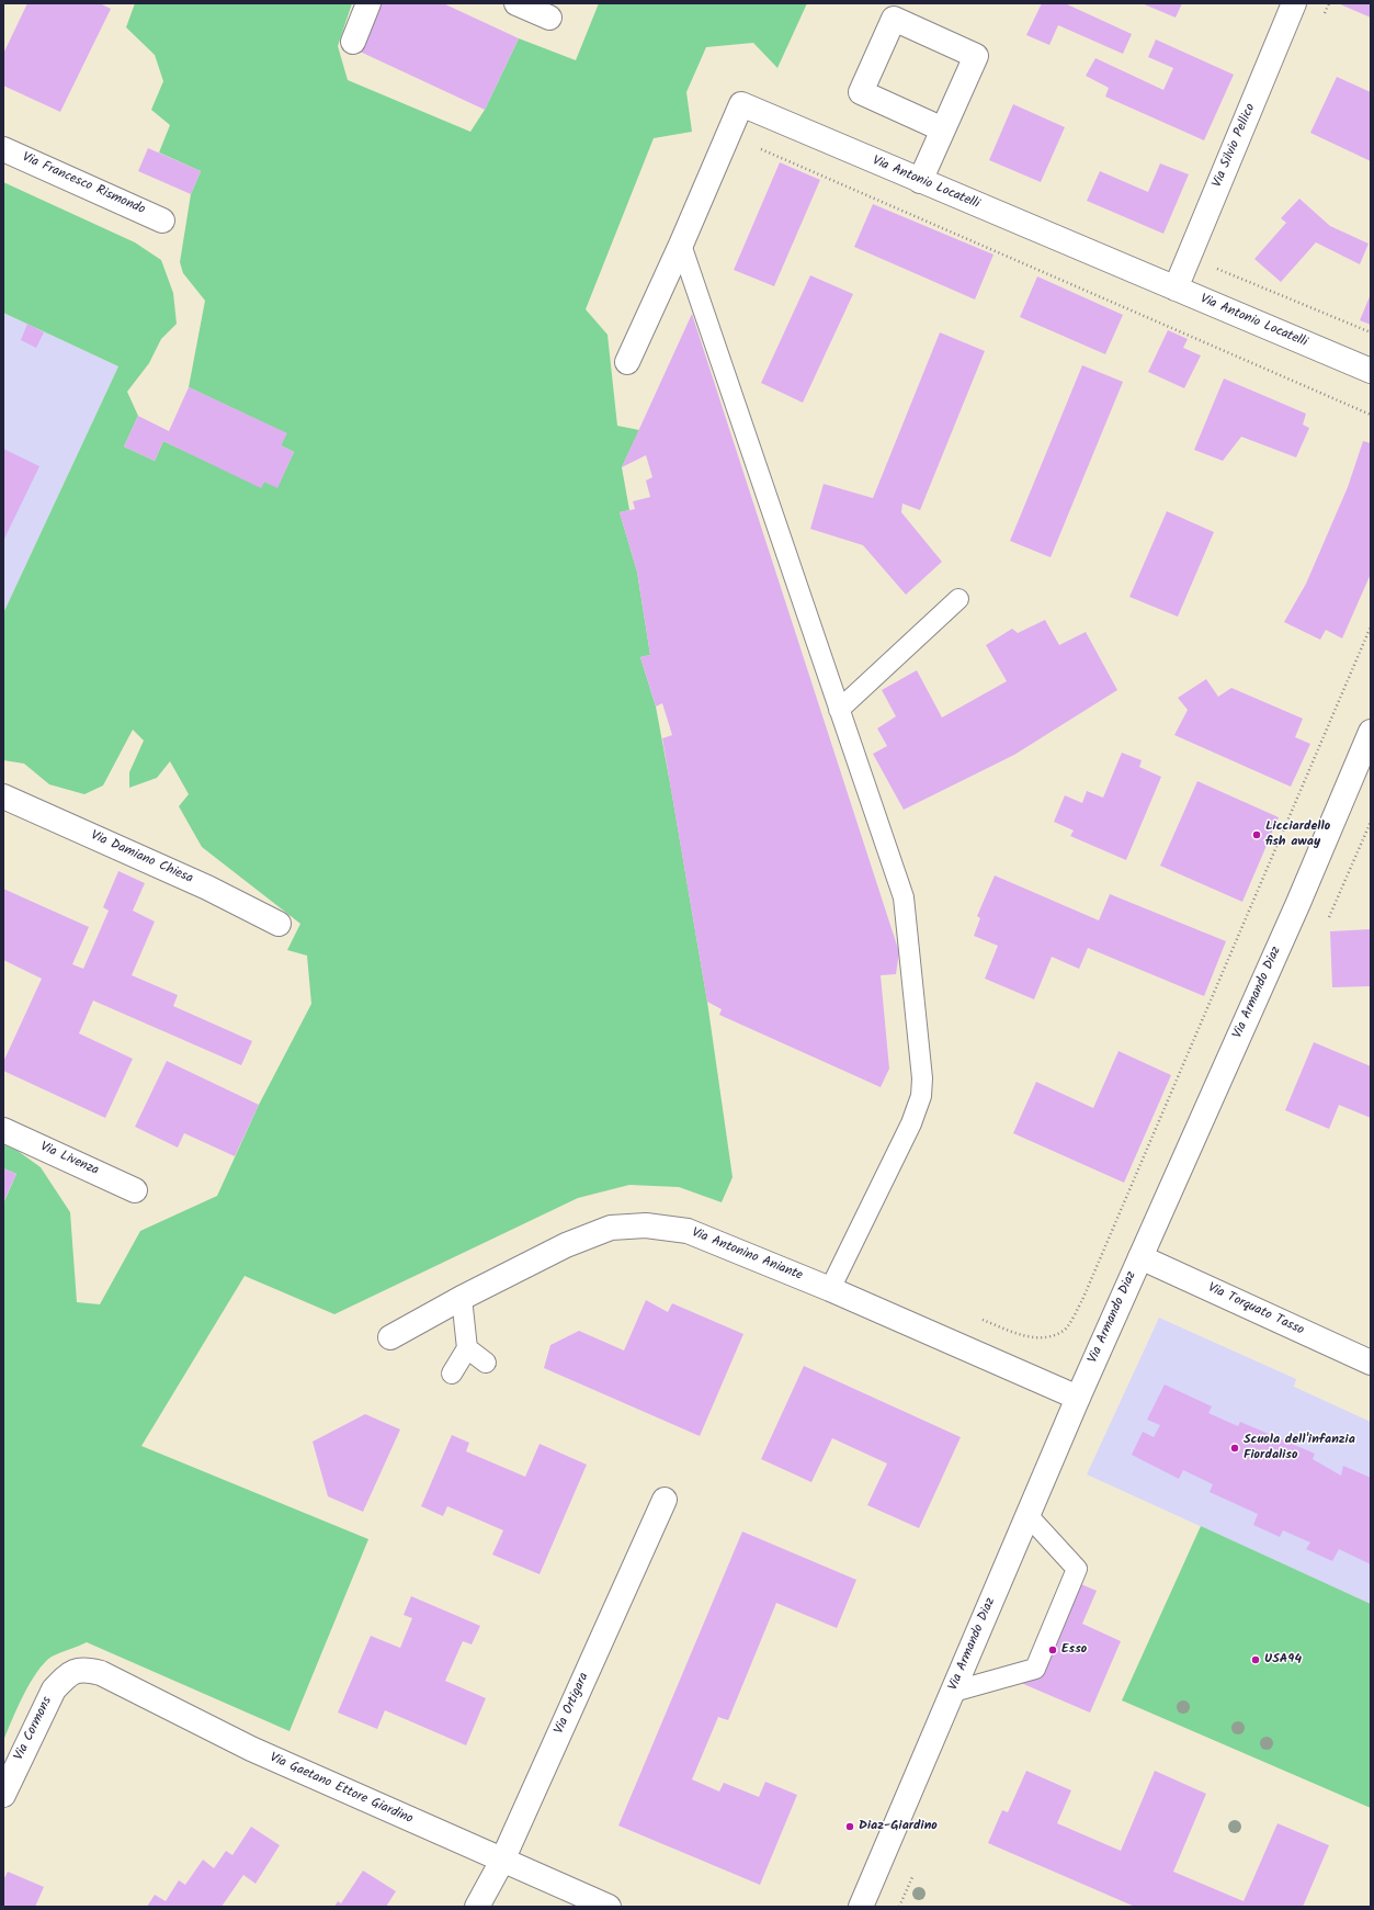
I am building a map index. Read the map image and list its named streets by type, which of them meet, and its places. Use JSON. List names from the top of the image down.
{
  "streets": {
    "street": [
      "Via Silvio Pellico",
      "Via Antonio Locatelli",
      "Via Francesco Rismondo",
      "Via Damiano Chiesa",
      "Via Armando Diaz",
      "Via Livenza",
      "Via Antonino Aniante",
      "Via Torquato Tasso",
      "Via Ortigara",
      "Via Cormons",
      "Via Gaetano Ettore Giardino"
    ]
  },
  "crossings": [
    ["Via Silvio Pellico", "Via Antonio Locatelli"],
    ["Via Armando Diaz", "Via Antonino Aniante"],
    ["Via Armando Diaz", "Via Torquato Tasso"],
    ["Via Ortigara", "Via Gaetano Ettore Giardino"],
    ["Via Cormons", "Via Gaetano Ettore Giardino"]
  ],
  "places": [
    "Licciardello fish away",
    "Scuola dell'infanzia Fiordaliso",
    "Esso",
    "USA94",
    "Diaz-Giardino"
  ]
}
